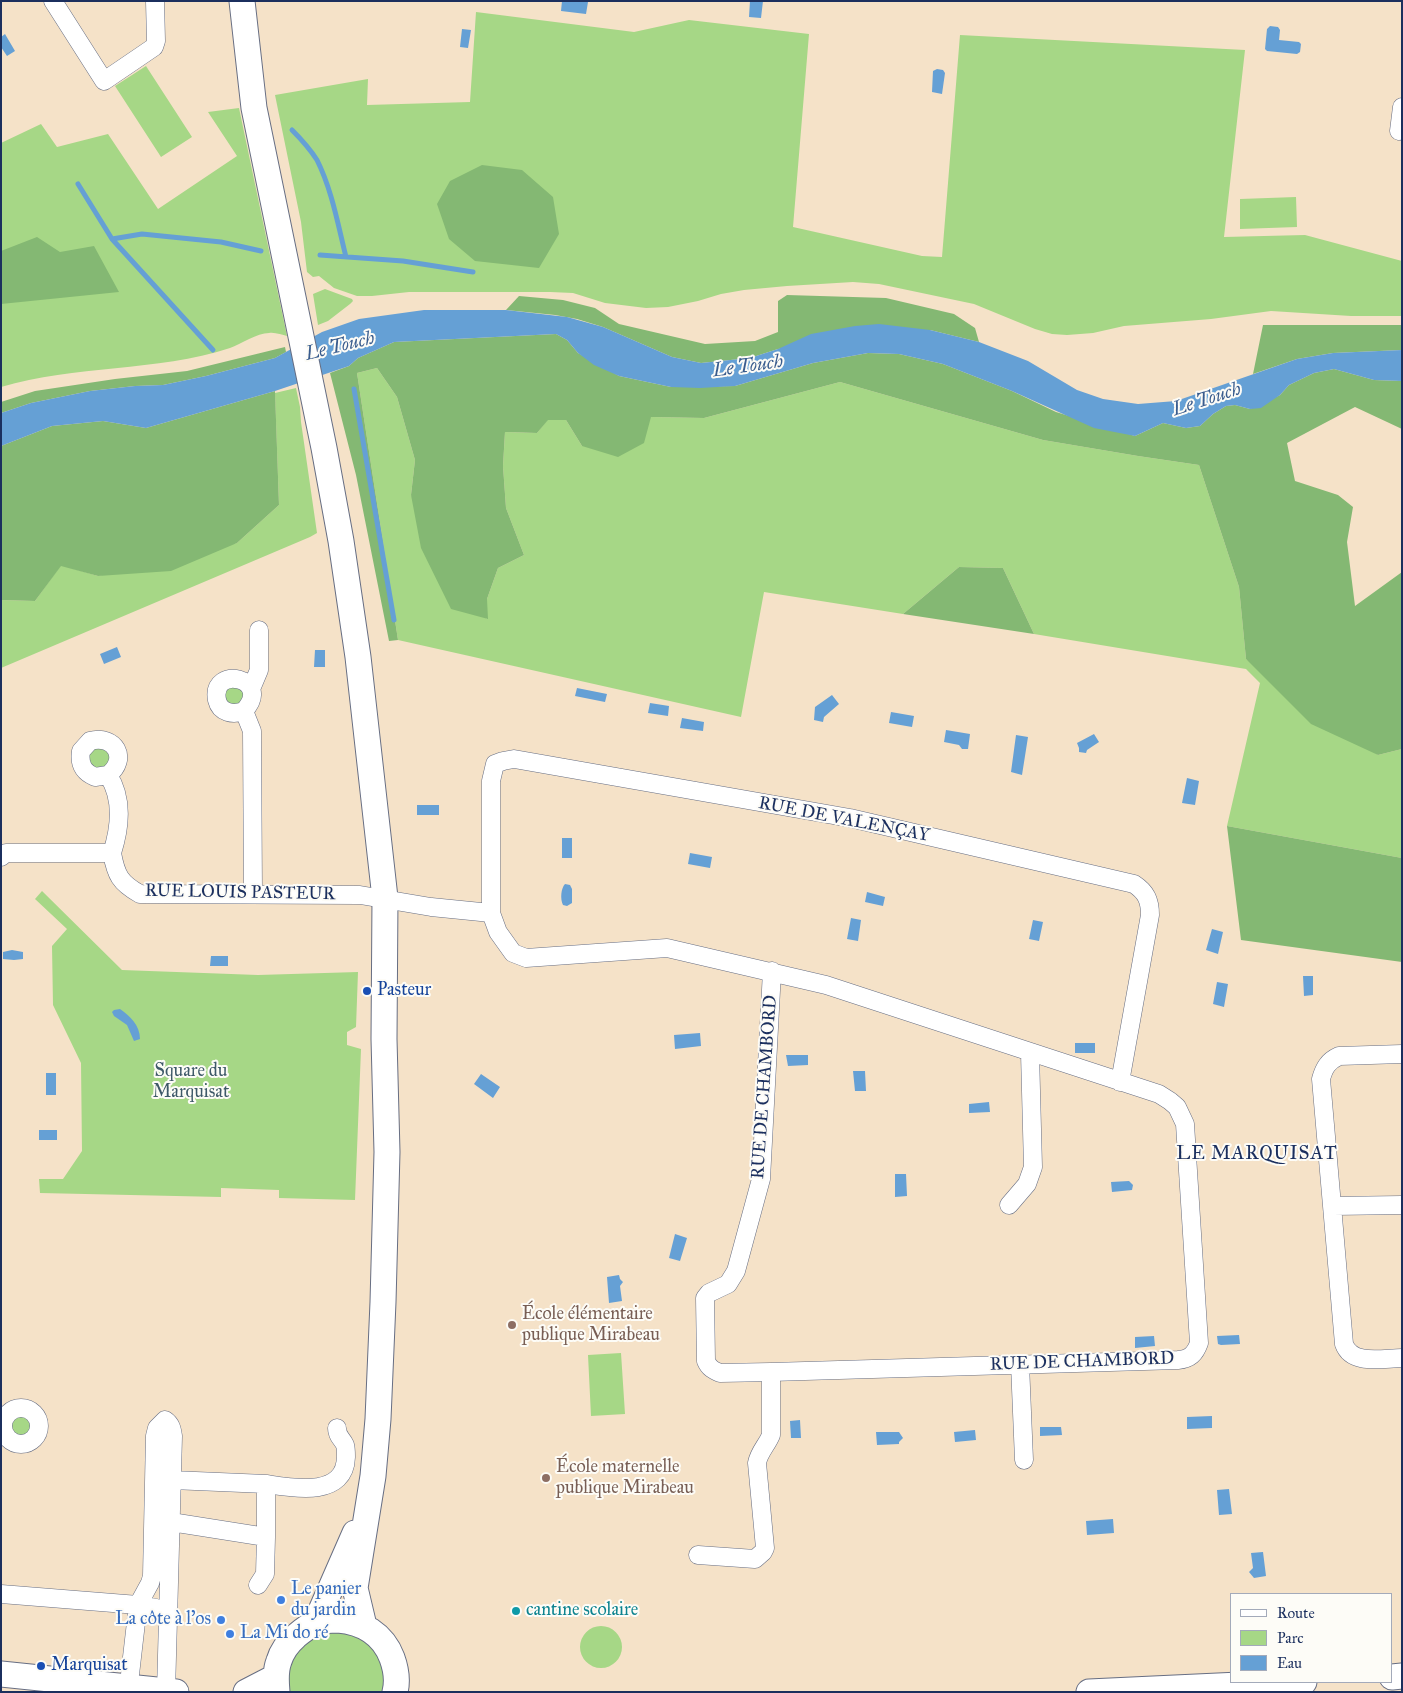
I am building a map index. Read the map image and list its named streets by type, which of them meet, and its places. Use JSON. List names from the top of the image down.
{
  "streets": {
    "street": ["RUE DE VALENÇAY", "RUE LOUIS PASTEUR", "RUE DE CHAMBORD"]
  },
  "crossings": [
    ["RUE DE VALENÇAY", "RUE DE CHAMBORD"]
  ],
  "districts": ["LE MARQUISAT"],
  "water": ["Le Touch"],
  "parks": ["Square du Marquisat"],
  "places": [
    "Pasteur",
    "École élémentaire publique Mirabeau",
    "École maternelle publique Mirabeau",
    "Le panier du jardin",
    "cantine scolaire",
    "La côte à l'os",
    "La Mi do ré",
    "Marquisat"
  ],
  "legend": ["Route", "Parc", "Eau"]
}
